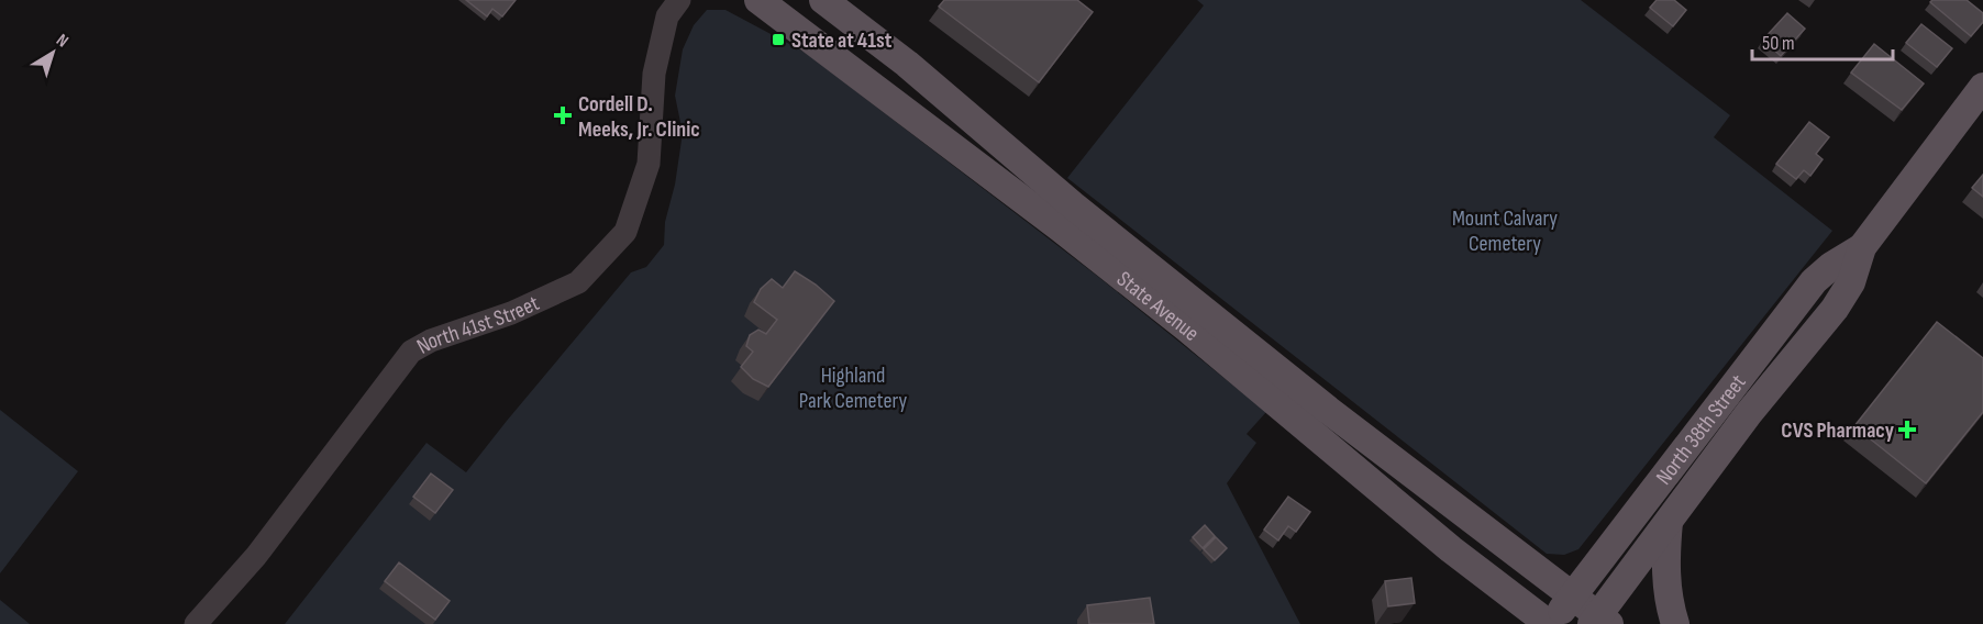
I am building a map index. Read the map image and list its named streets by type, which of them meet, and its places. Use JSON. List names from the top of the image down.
{
  "streets": {
    "main road": ["State Avenue", "North 38th Street"],
    "street": ["North 41st Street"]
  },
  "crossings": [
    ["State Avenue", "North 38th Street"]
  ],
  "parks": ["Mount Calvary Cemetery", "Highland Park Cemetery"],
  "places": {
    "transit": ["State at 41st"],
    "health": ["Cordell D. Meeks, Jr. Clinic", "CVS Pharmacy"]
  },
  "scale_bar": "50 m",
  "north": "top right"
}
